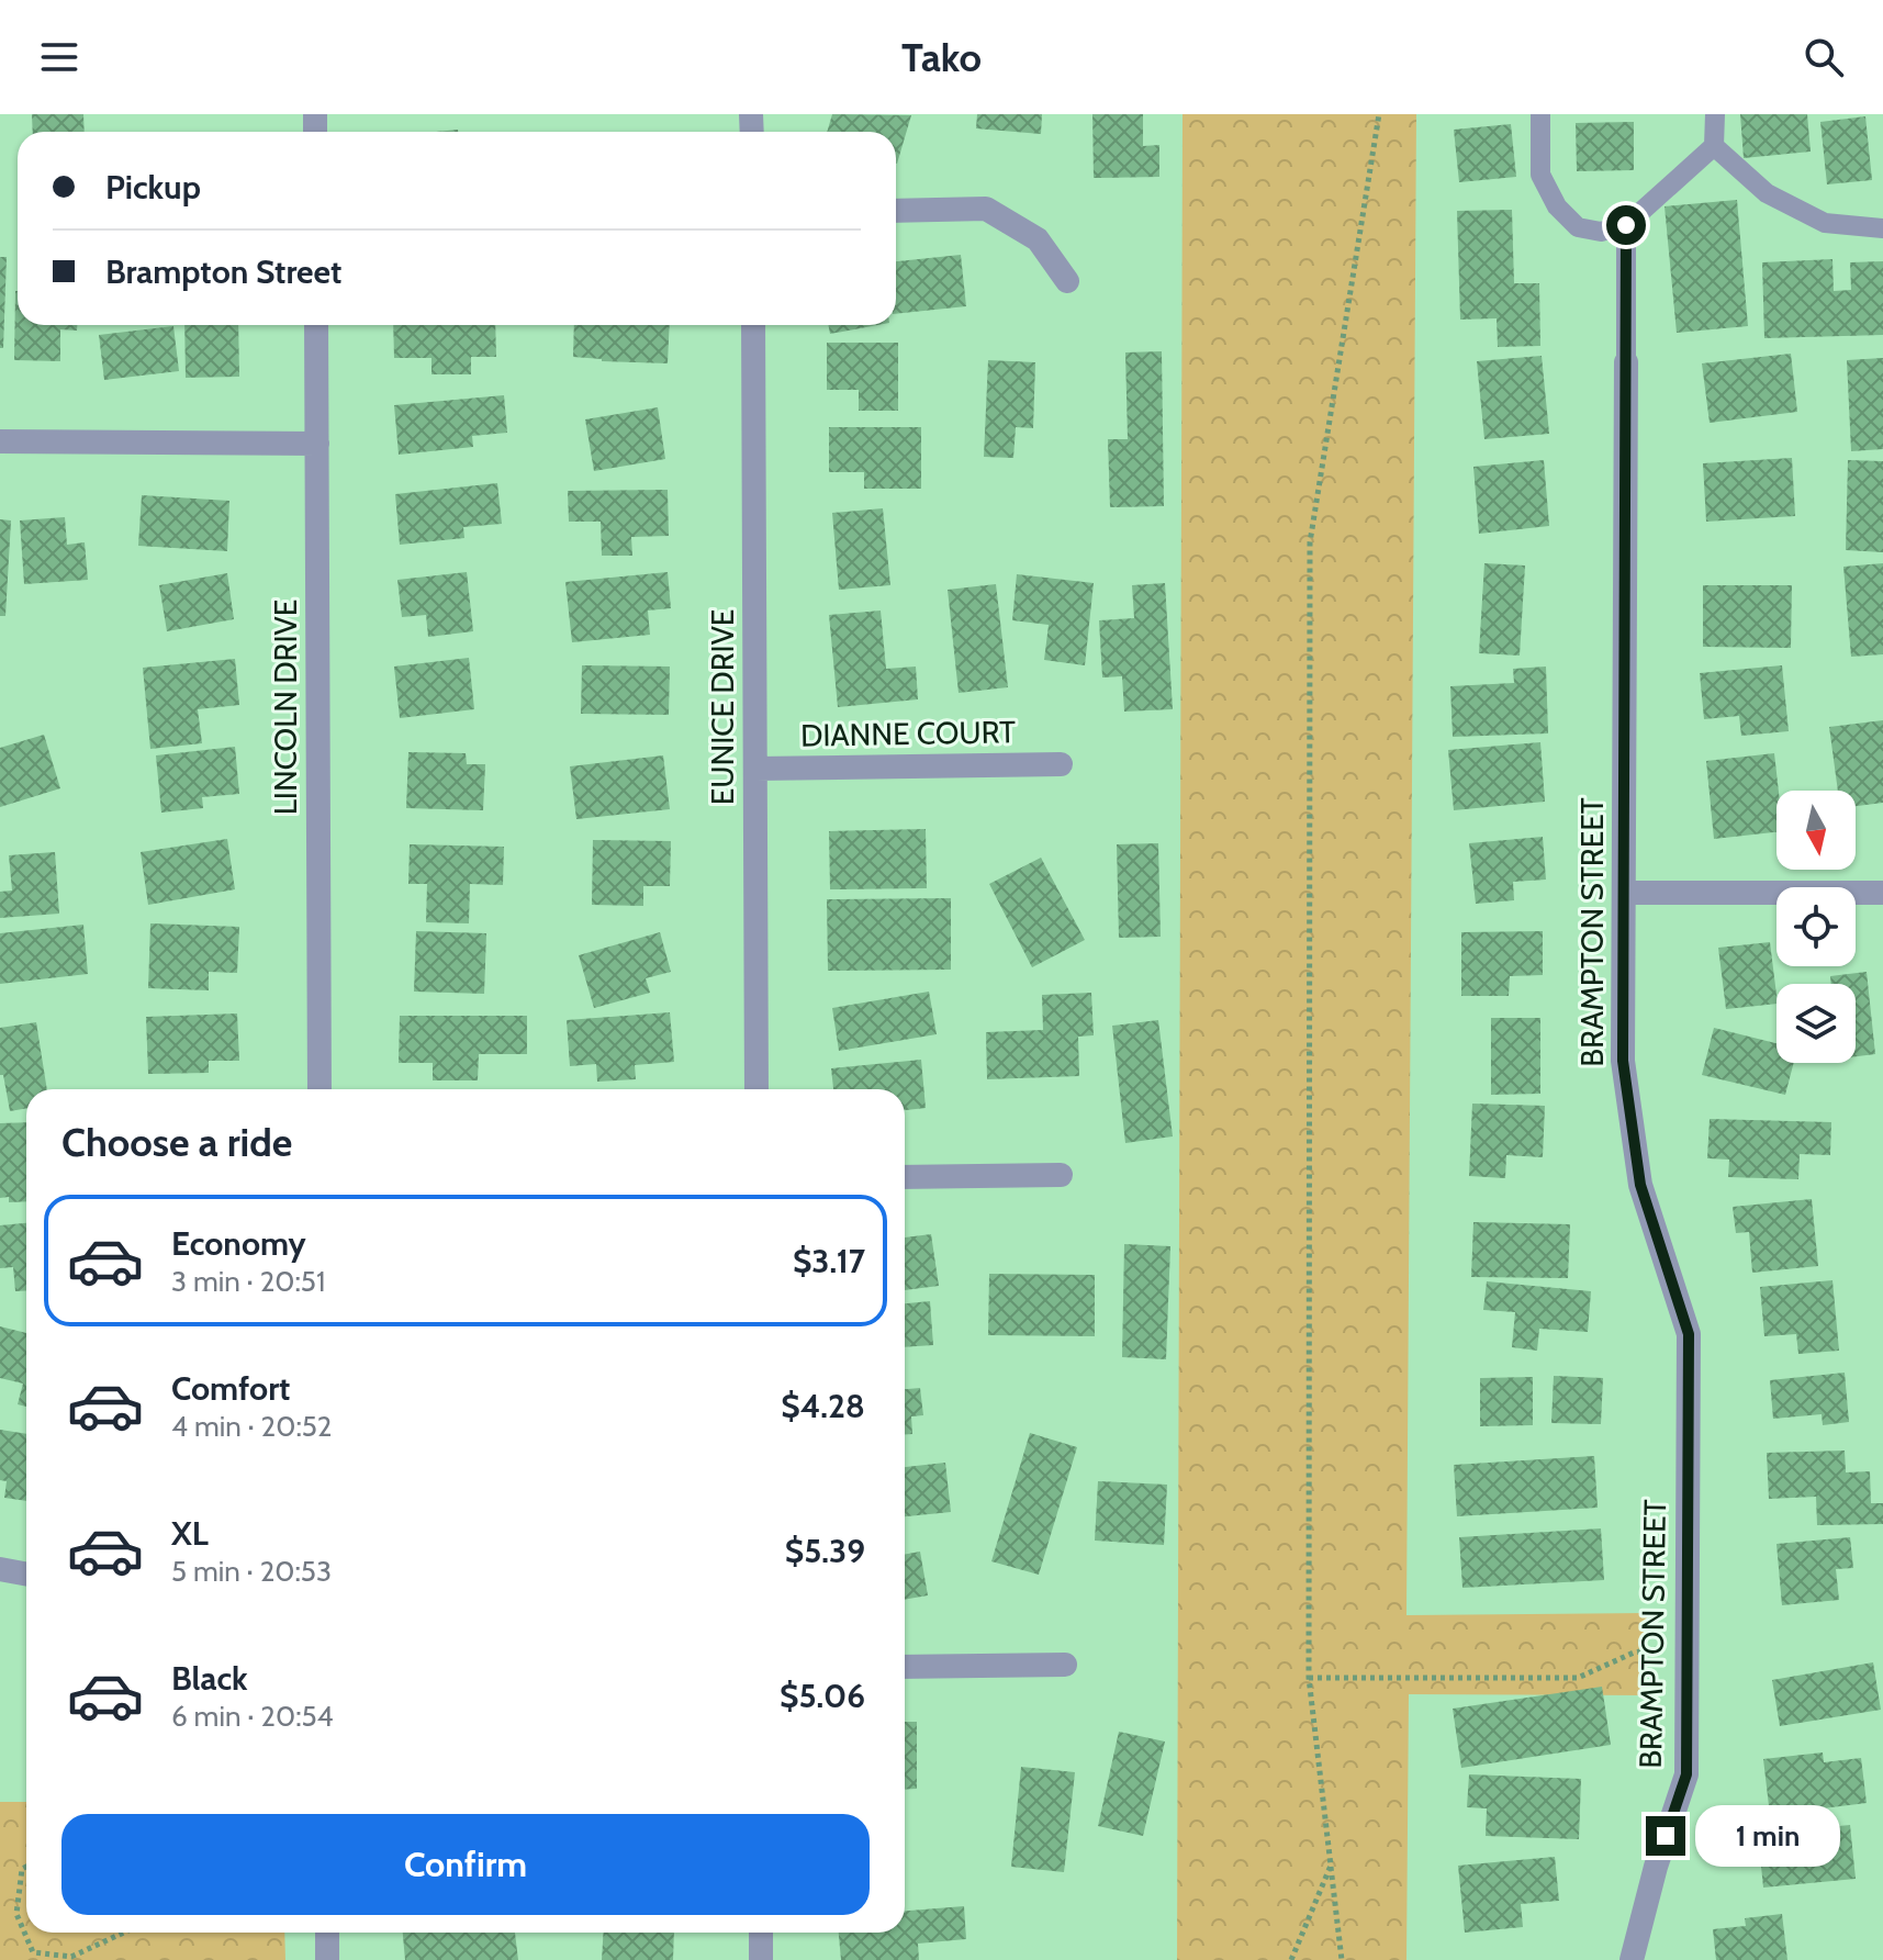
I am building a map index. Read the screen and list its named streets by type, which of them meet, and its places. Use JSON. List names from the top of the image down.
{
  "streets": {
    "street": [
      "LINCOLN DRIVE",
      "EUNICE DRIVE",
      "DIANNE COURT",
      "BRAMPTON STREET"
    ]
  },
  "crossings": [
    ["EUNICE DRIVE", "DIANNE COURT"]
  ],
  "north": "bottom",
  "page": {
    "header": "Tako",
    "banner": ["Pickup", "Brampton Street"],
    "heading": "Choose a ride",
    "list": [
      {
        "name": "Economy",
        "note": "3 min · 20:51",
        "value": "$3.17"
      },
      {
        "name": "Comfort",
        "note": "4 min · 20:52",
        "value": "$4.28"
      },
      {
        "name": "XL",
        "note": "5 min · 20:53",
        "value": "$5.39"
      },
      {
        "name": "Black",
        "note": "6 min · 20:54",
        "value": "$5.06"
      }
    ],
    "buttons": "Confirm",
    "bubble": "1 min"
  }
}
